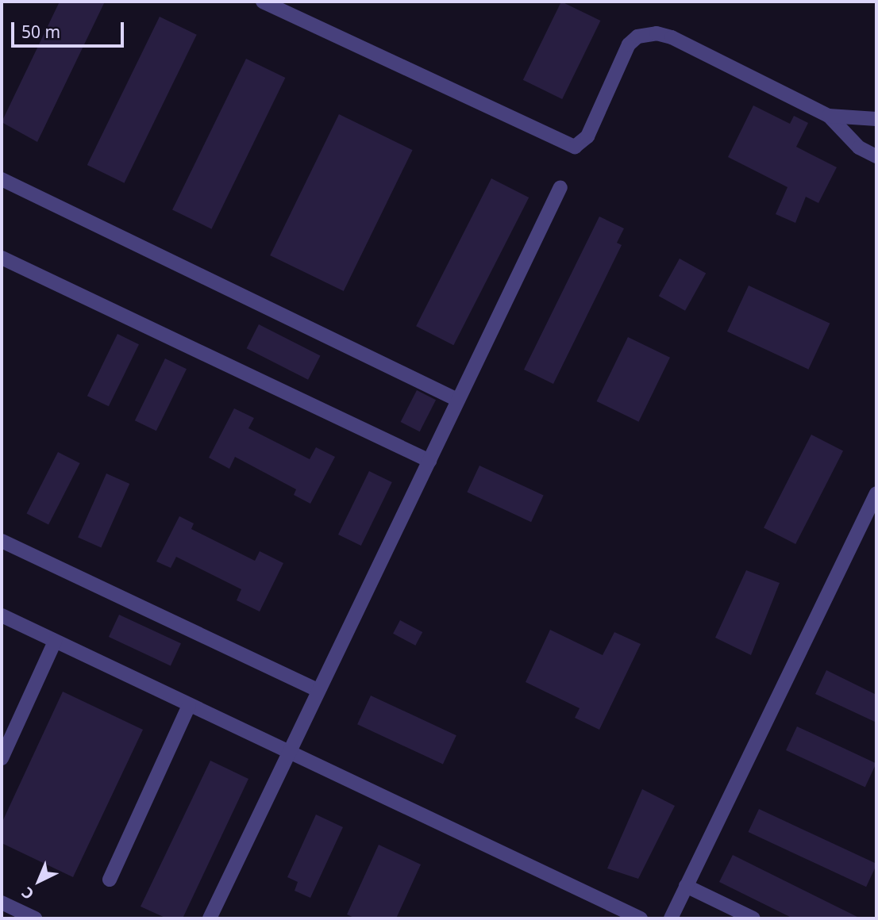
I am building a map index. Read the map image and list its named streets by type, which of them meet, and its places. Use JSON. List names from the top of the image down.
{
  "scale_bar": "50 m",
  "north": "bottom left"
}
